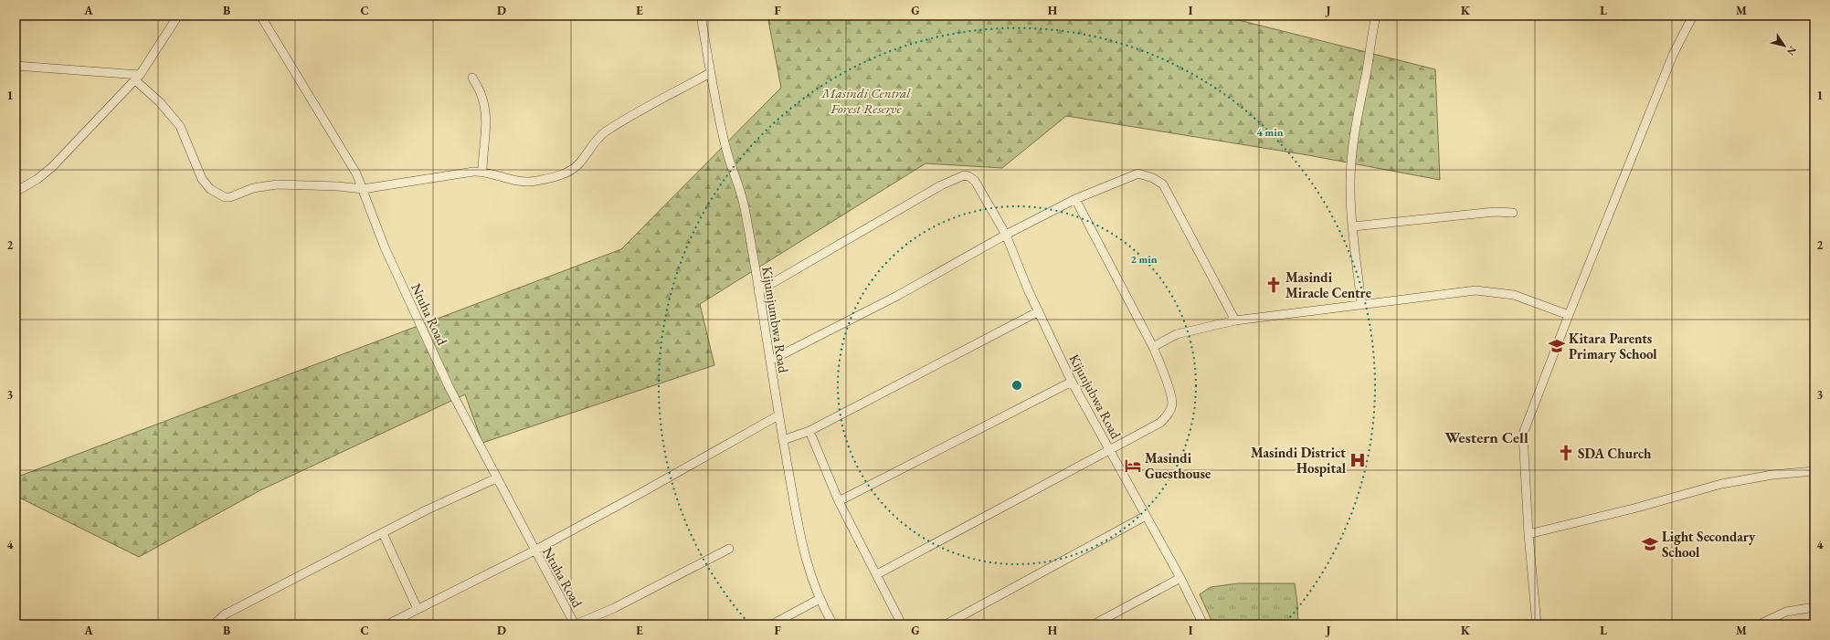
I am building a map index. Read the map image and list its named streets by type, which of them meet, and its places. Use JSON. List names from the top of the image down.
{
  "streets": {
    "street": ["Ntuha Road", "Kijumjumbwa Road", "Kijunjubwa Road"]
  },
  "crossings": [
    ["Kijumjumbwa Road", "Kijunjubwa Road"]
  ],
  "districts": ["Western Cell"],
  "parks": ["Masindi Central Forest Reserve"],
  "places": {
    "church": ["Masindi Miracle Centre", "SDA Church"],
    "school or university": ["Kitara Parents Primary School", "Light Secondary School"],
    "hospital": ["Masindi District Hospital"],
    "hotel": ["Masindi Guesthouse"]
  },
  "north": "bottom right",
  "grid": {
    "columns": [
      "A",
      "B",
      "C",
      "D",
      "E",
      "F",
      "G",
      "H",
      "I",
      "J",
      "K",
      "L",
      "M"
    ],
    "rows": [
      "1",
      "2",
      "3",
      "4"
    ]
  },
  "rings": ["4 min", "2 min"]
}
